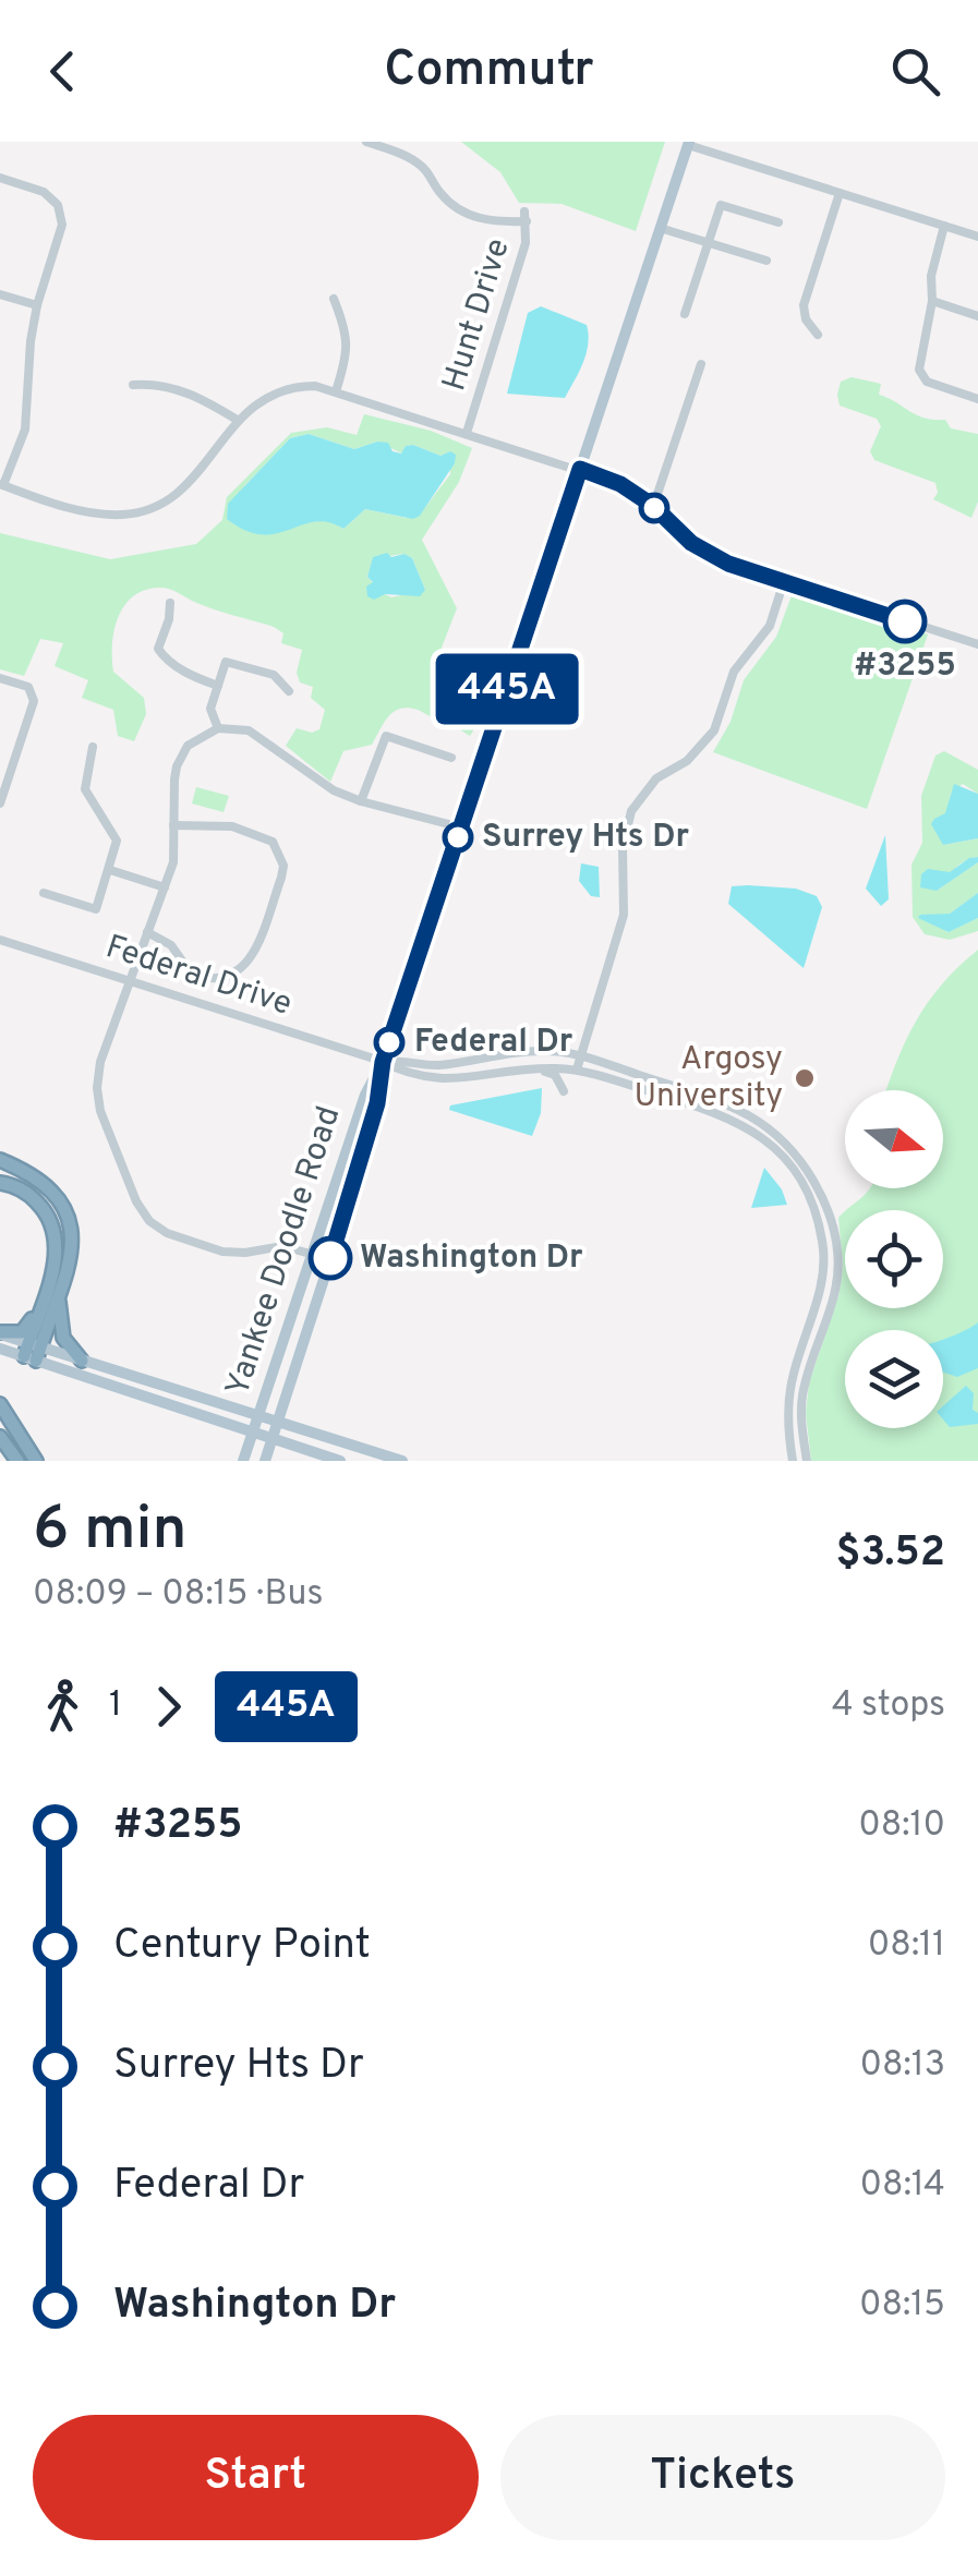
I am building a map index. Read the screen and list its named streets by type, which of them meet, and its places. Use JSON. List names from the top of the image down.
{
  "streets": {
    "main road": ["Yankee Doodle Road"],
    "street": ["Hunt Drive", "Federal Drive"]
  },
  "crossings": [
    ["Federal Drive", "Yankee Doodle Road"]
  ],
  "places": [
    "#3255",
    "Surrey Hts Dr",
    "Federal Dr",
    "Argosy University",
    "Washington Dr"
  ],
  "lines": ["bus line 445A"],
  "north": "right",
  "page": {
    "header": "Commutr",
    "on_map": "445A",
    "heading": ["6 min", "08:09 – 08:15 · Bus", "$3.52"],
    "legs": ["1", "445A", "4 stops"],
    "list": [
      {
        "name": "#3255",
        "value": "08:10"
      },
      {
        "name": "Century Point",
        "value": "08:11"
      },
      {
        "name": "Surrey Hts Dr",
        "value": "08:13"
      },
      {
        "name": "Federal Dr",
        "value": "08:14"
      },
      {
        "name": "Washington Dr",
        "value": "08:15"
      }
    ],
    "buttons": ["Start", "Tickets"]
  }
}
